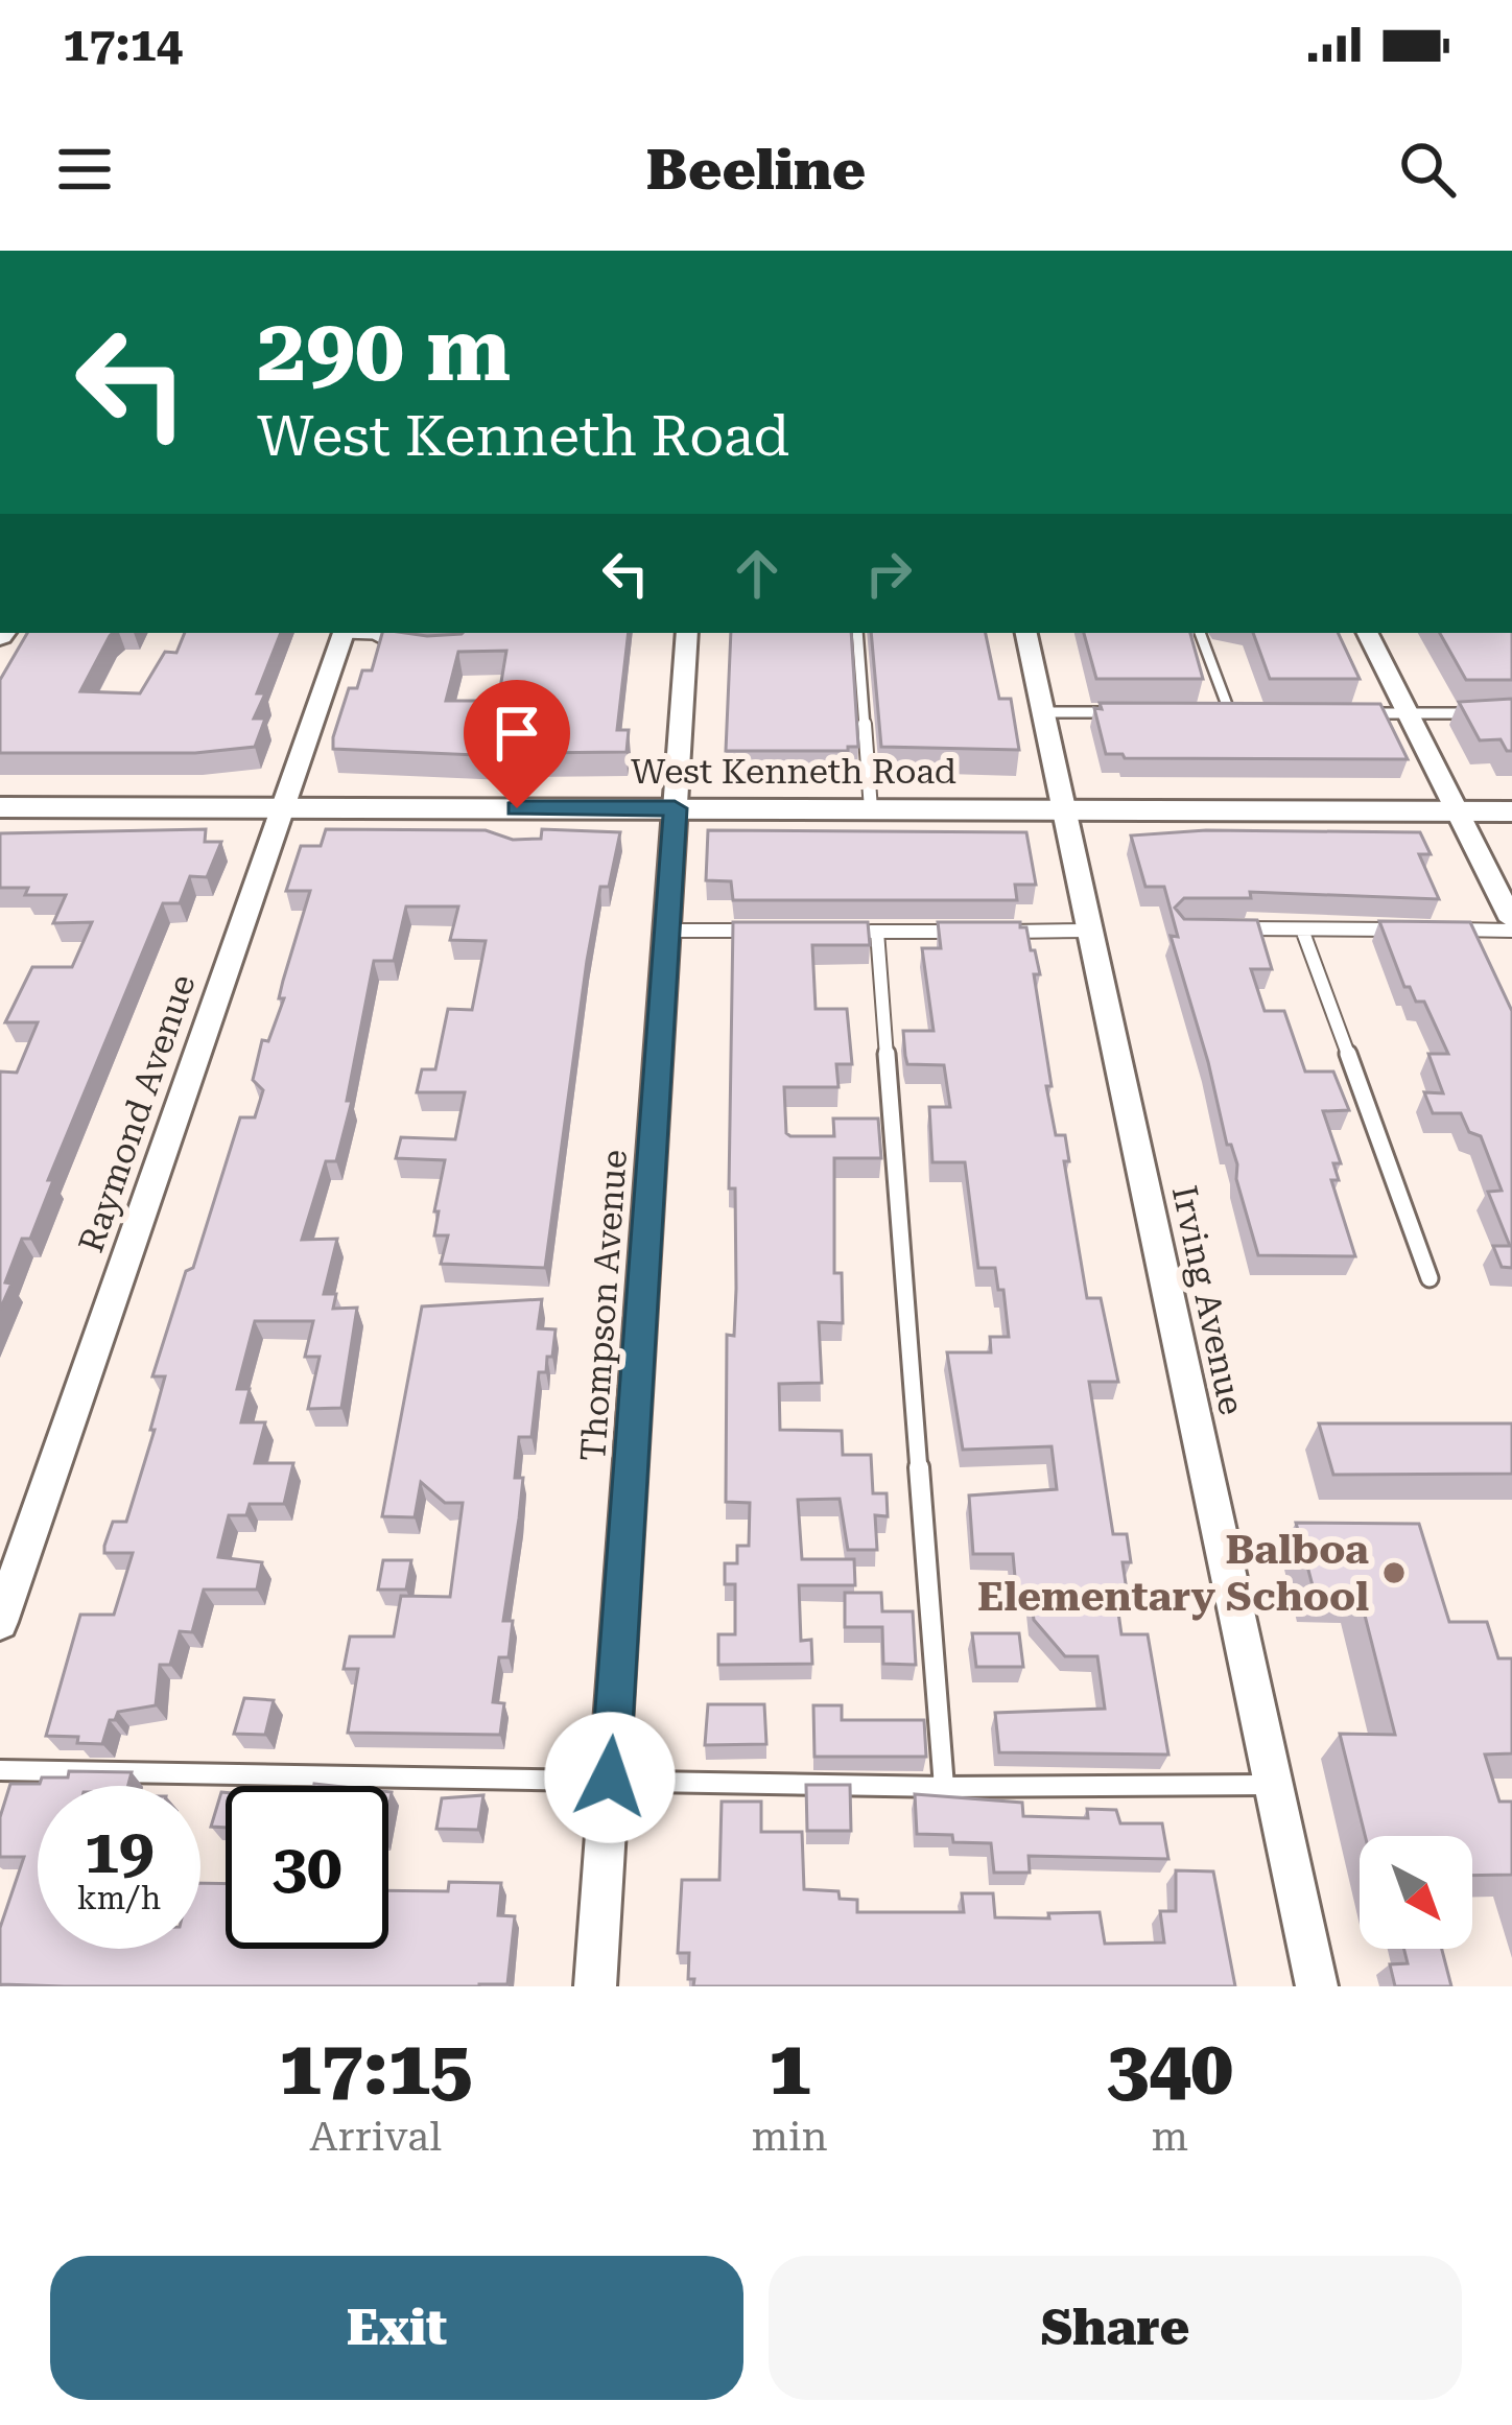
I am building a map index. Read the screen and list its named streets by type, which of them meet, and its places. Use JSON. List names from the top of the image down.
{
  "streets": {
    "street": [
      "West Kenneth Road",
      "Raymond Avenue",
      "Irving Avenue",
      "Thompson Avenue"
    ]
  },
  "crossings": [
    ["West Kenneth Road", "Raymond Avenue"],
    ["West Kenneth Road", "Irving Avenue"],
    ["West Kenneth Road", "Thompson Avenue"]
  ],
  "places": ["Balboa Elementary School"],
  "north": "bottom right",
  "page": {
    "status": "17:14",
    "header": "Beeline",
    "turn": ["290 m", "West Kenneth Road"],
    "speed": "19 km/h",
    "limit": "30",
    "eta": [
      "17:15",
      "Arrival",
      "1",
      "min",
      "340",
      "m"
    ],
    "buttons": ["Exit", "Share"]
  }
}
